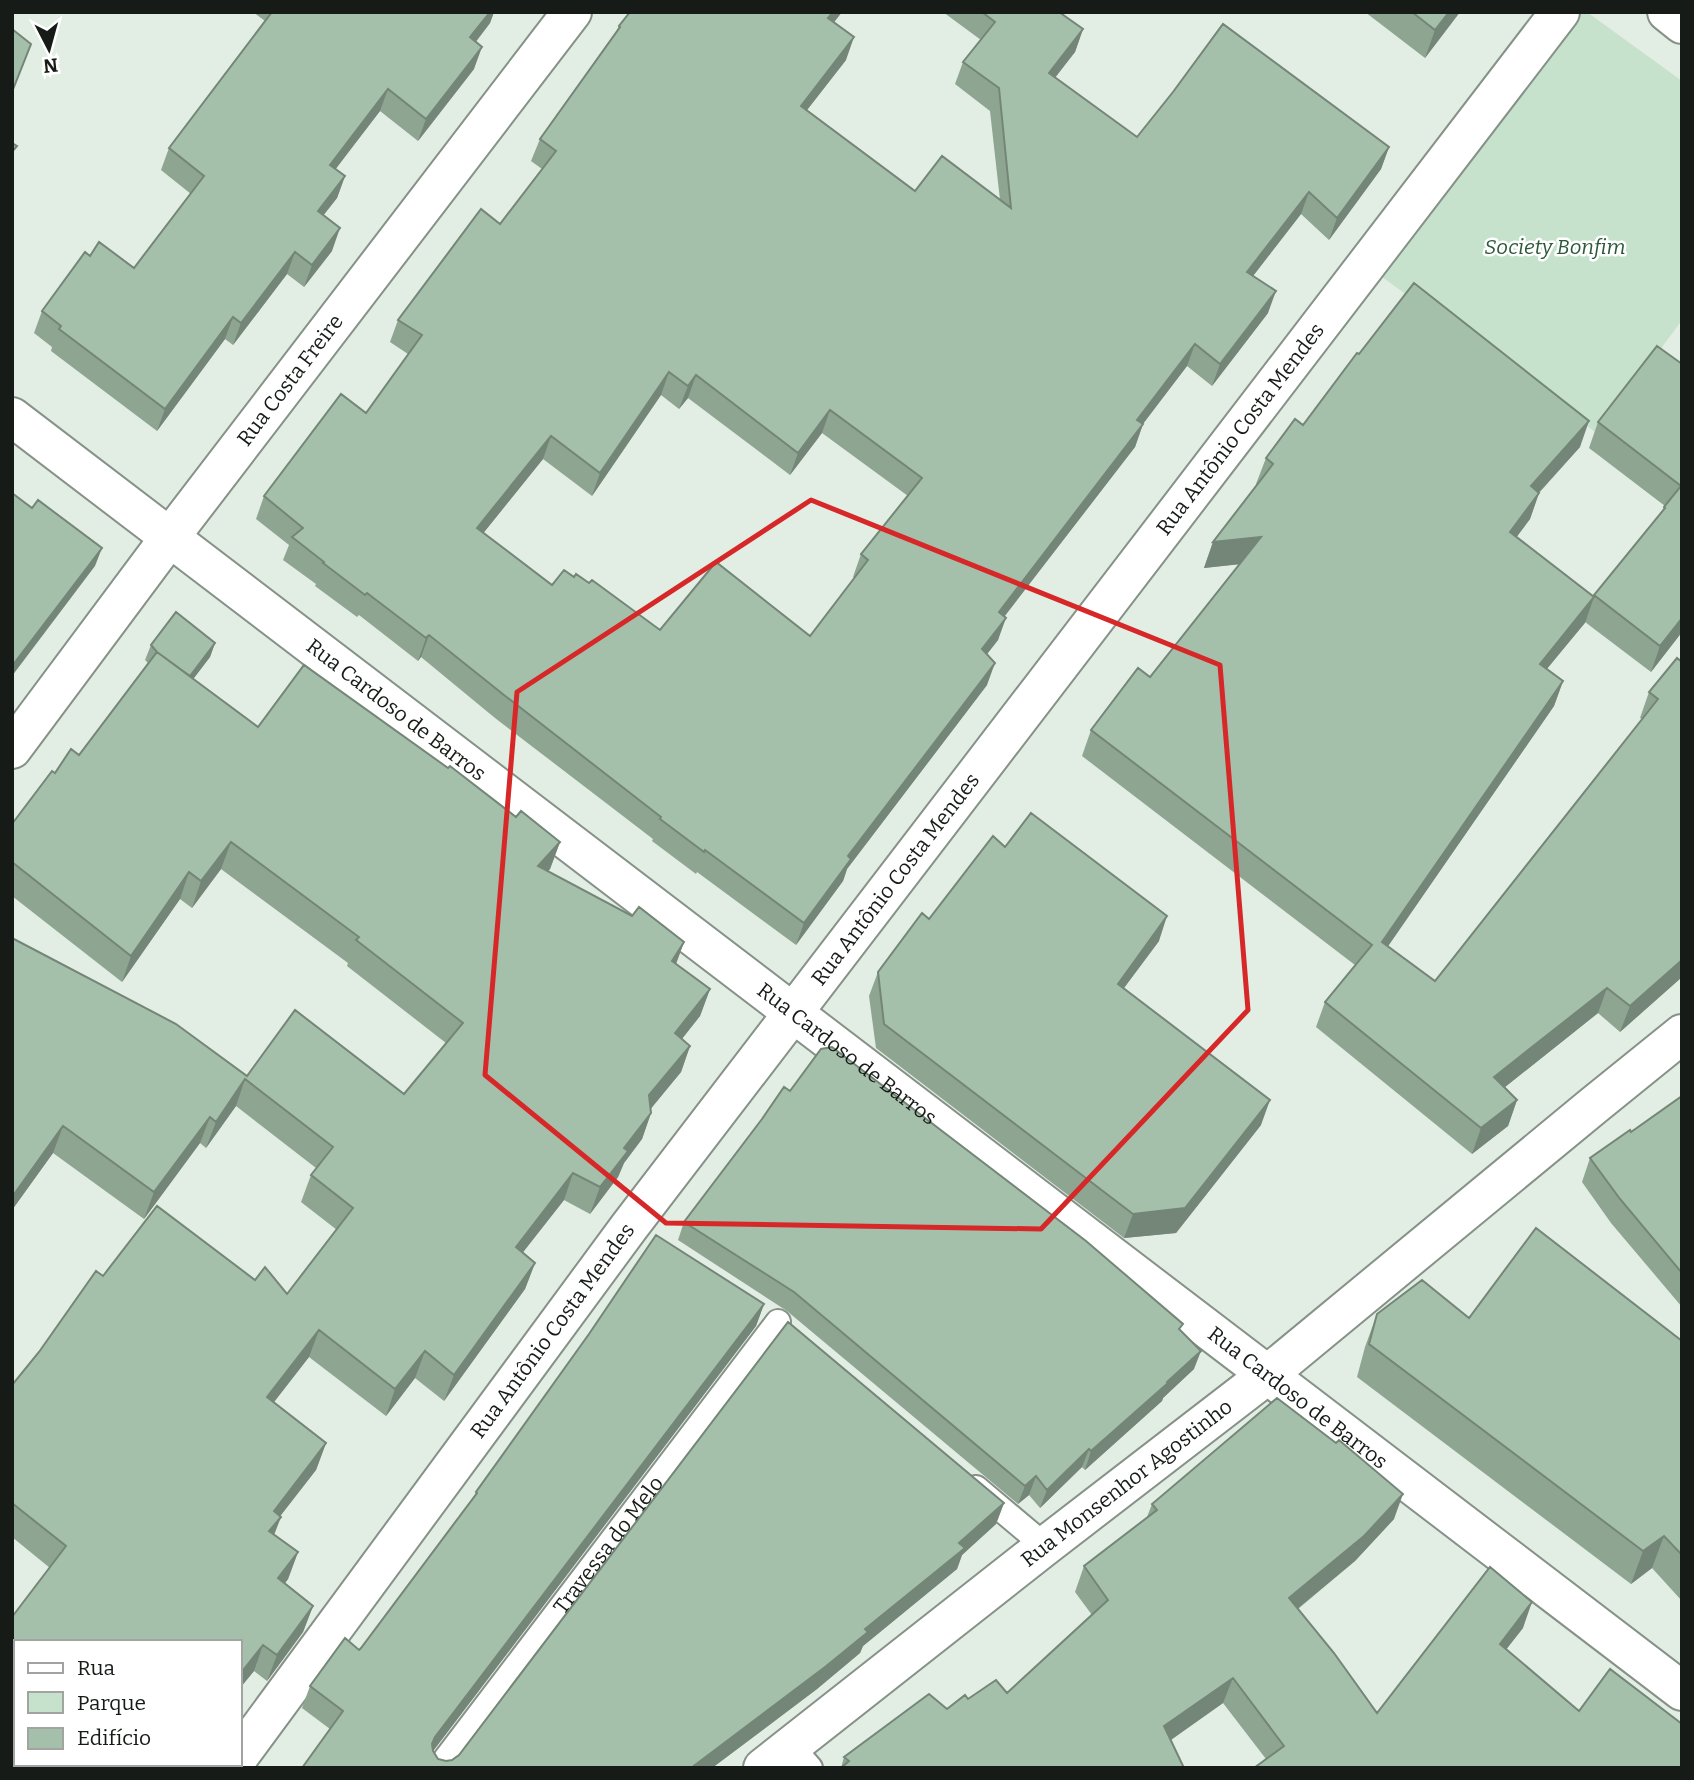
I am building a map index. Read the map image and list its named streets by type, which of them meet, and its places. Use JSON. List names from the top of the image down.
{
  "streets": {
    "street": [
      "Rua Costa Freire",
      "Rua Antônio Costa Mendes",
      "Rua Cardoso de Barros",
      "Rua Monsenhor Agostinho"
    ],
    "lane": ["Travessa do Melo"]
  },
  "crossings": [
    ["Rua Costa Freire", "Rua Cardoso de Barros"],
    ["Rua Antônio Costa Mendes", "Rua Cardoso de Barros"],
    ["Rua Cardoso de Barros", "Rua Monsenhor Agostinho"]
  ],
  "parks": ["Society Bonfim"],
  "legend": ["Rua", "Parque", "Edifício"],
  "north": "bottom"
}
